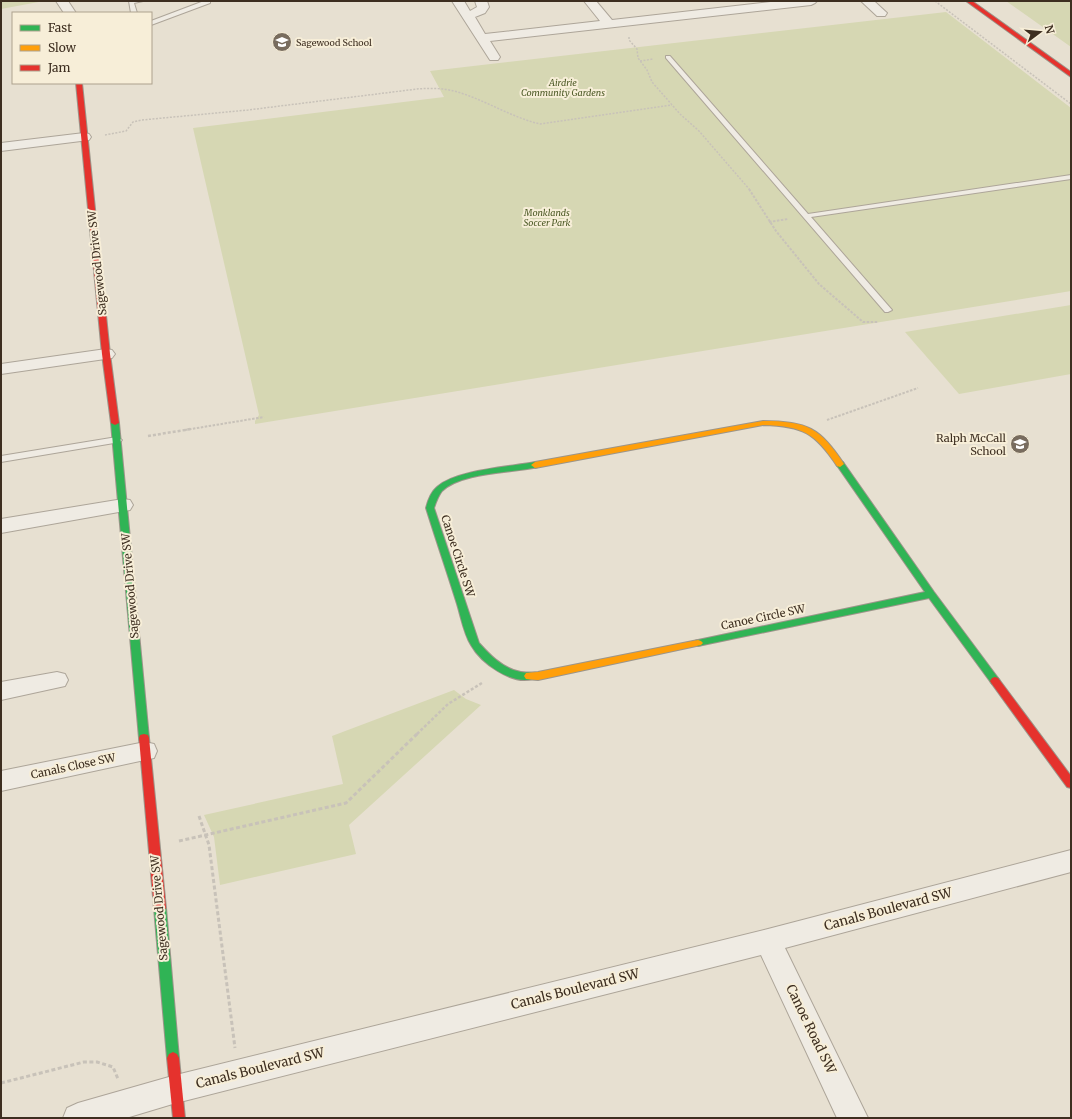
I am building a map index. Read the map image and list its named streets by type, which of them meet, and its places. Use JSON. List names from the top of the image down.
{
  "streets": {
    "street": [
      "Sagewood Drive SW",
      "Canoe Circle SW",
      "Canals Close SW",
      "Canals Boulevard SW",
      "Canoe Road SW"
    ]
  },
  "crossings": [
    ["Sagewood Drive SW", "Canals Close SW"],
    ["Sagewood Drive SW", "Canals Boulevard SW"],
    ["Canals Boulevard SW", "Canoe Road SW"]
  ],
  "parks": ["Airdrie Community Gardens", "Monklands Soccer Park"],
  "places": {
    "school or university": ["Sagewood School", "Ralph McCall School"]
  },
  "legend": ["Fast", "Slow", "Jam"],
  "north": "right"
}
